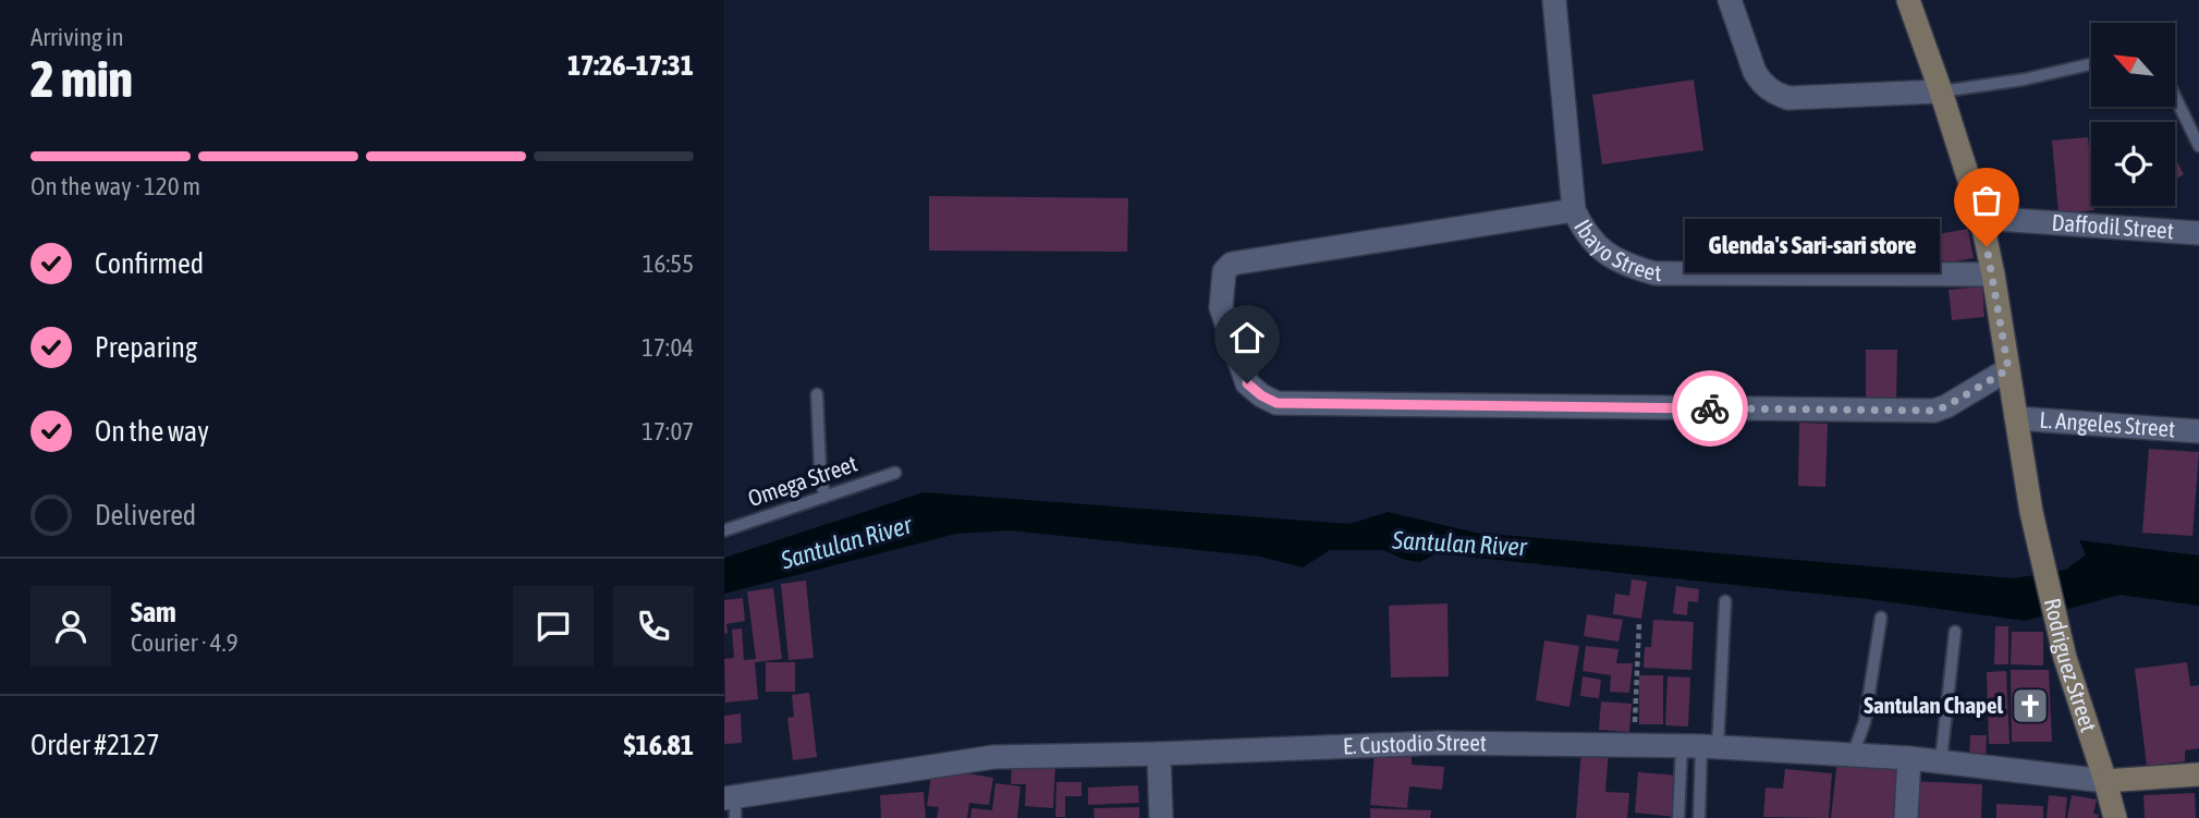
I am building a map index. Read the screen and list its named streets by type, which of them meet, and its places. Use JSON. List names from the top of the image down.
{
  "streets": {
    "main road": ["Rodriguez Street"],
    "street": [
      "Daffodil Street",
      "Ibayo Street",
      "L. Angeles Street",
      "E. Custodio Street"
    ],
    "lane": ["Omega Street"]
  },
  "crossings": [
    ["Daffodil Street", "Rodriguez Street"],
    ["Ibayo Street", "Rodriguez Street"],
    ["L. Angeles Street", "Rodriguez Street"],
    ["Rodriguez Street", "E. Custodio Street"]
  ],
  "water": ["Santulan River"],
  "places": {
    "other": ["Glenda's Sari-sari store"],
    "church": ["Santulan Chapel"]
  },
  "north": "top left",
  "page": {
    "heading": ["2 min", "Arriving in", "17:26–17:31"],
    "panel": [
      "Sam",
      "Courier · 4.9",
      "Order #2127",
      "$16.81"
    ],
    "bar": "On the way · 120 m",
    "bubble": "Glenda's Sari-sari store",
    "list": [
      ["Confirmed", "16:55"],
      ["Preparing", "17:04"],
      ["On the way", "17:07"],
      "Delivered"
    ]
  }
}
